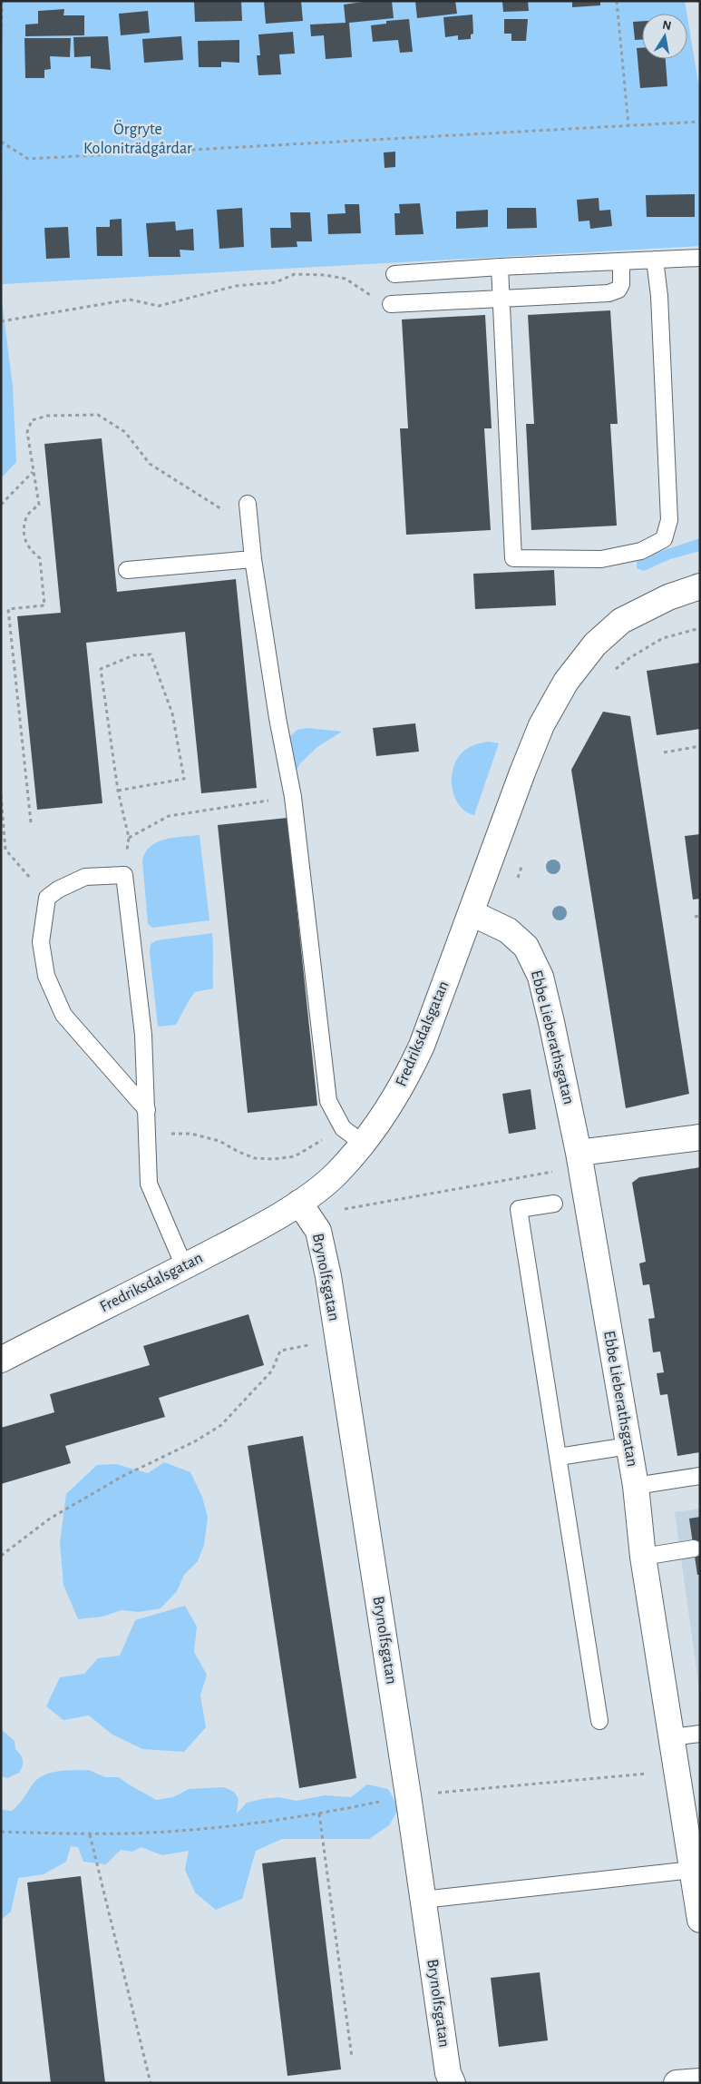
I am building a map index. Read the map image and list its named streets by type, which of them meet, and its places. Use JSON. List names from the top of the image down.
{
  "streets": {
    "street": ["Fredriksdalsgatan", "Ebbe Lieberathsgatan", "Brynolfsgatan"]
  },
  "crossings": [
    ["Fredriksdalsgatan", "Ebbe Lieberathsgatan"],
    ["Fredriksdalsgatan", "Brynolfsgatan"]
  ],
  "parks": ["Örgryte Koloniträdgårdar"],
  "north": "top"
}
